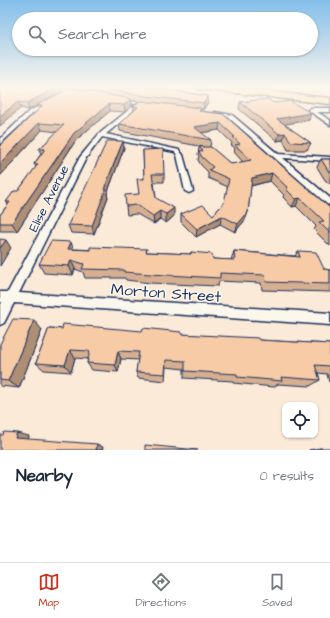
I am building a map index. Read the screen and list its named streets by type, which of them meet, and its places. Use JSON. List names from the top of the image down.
{
  "streets": {
    "street": ["Elise Avenue", "Morton Street"]
  },
  "crossings": [
    ["Elise Avenue", "Morton Street"]
  ],
  "page": {
    "search": "Search here",
    "heading": ["Nearby", "0 results"],
    "nav": ["Map", "Directions", "Saved"]
  }
}
